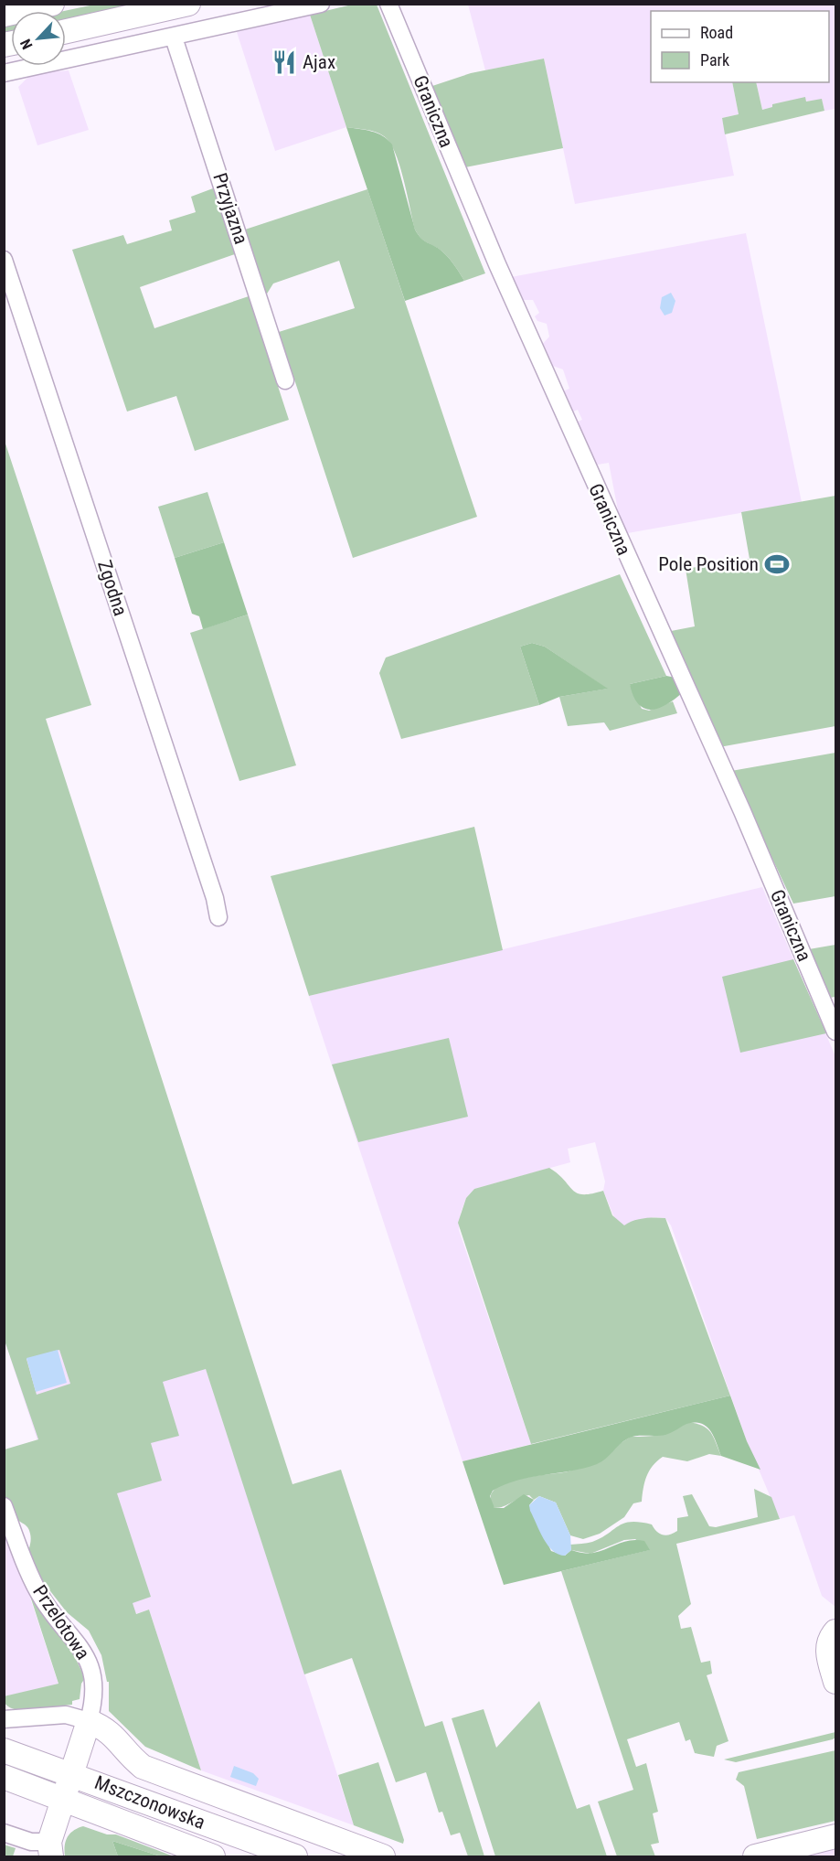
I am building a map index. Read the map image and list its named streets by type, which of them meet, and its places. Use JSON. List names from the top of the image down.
{
  "streets": {
    "main road": ["Przelotowa", "Mszczonowska"],
    "street": ["Graniczna", "Przyjazna", "Zgodna"]
  },
  "crossings": [
    ["Przelotowa", "Mszczonowska"]
  ],
  "places": {
    "restaurant": ["Ajax"],
    "sports": ["Pole Position"]
  },
  "legend": ["Road", "Park"],
  "north": "bottom left"
}
